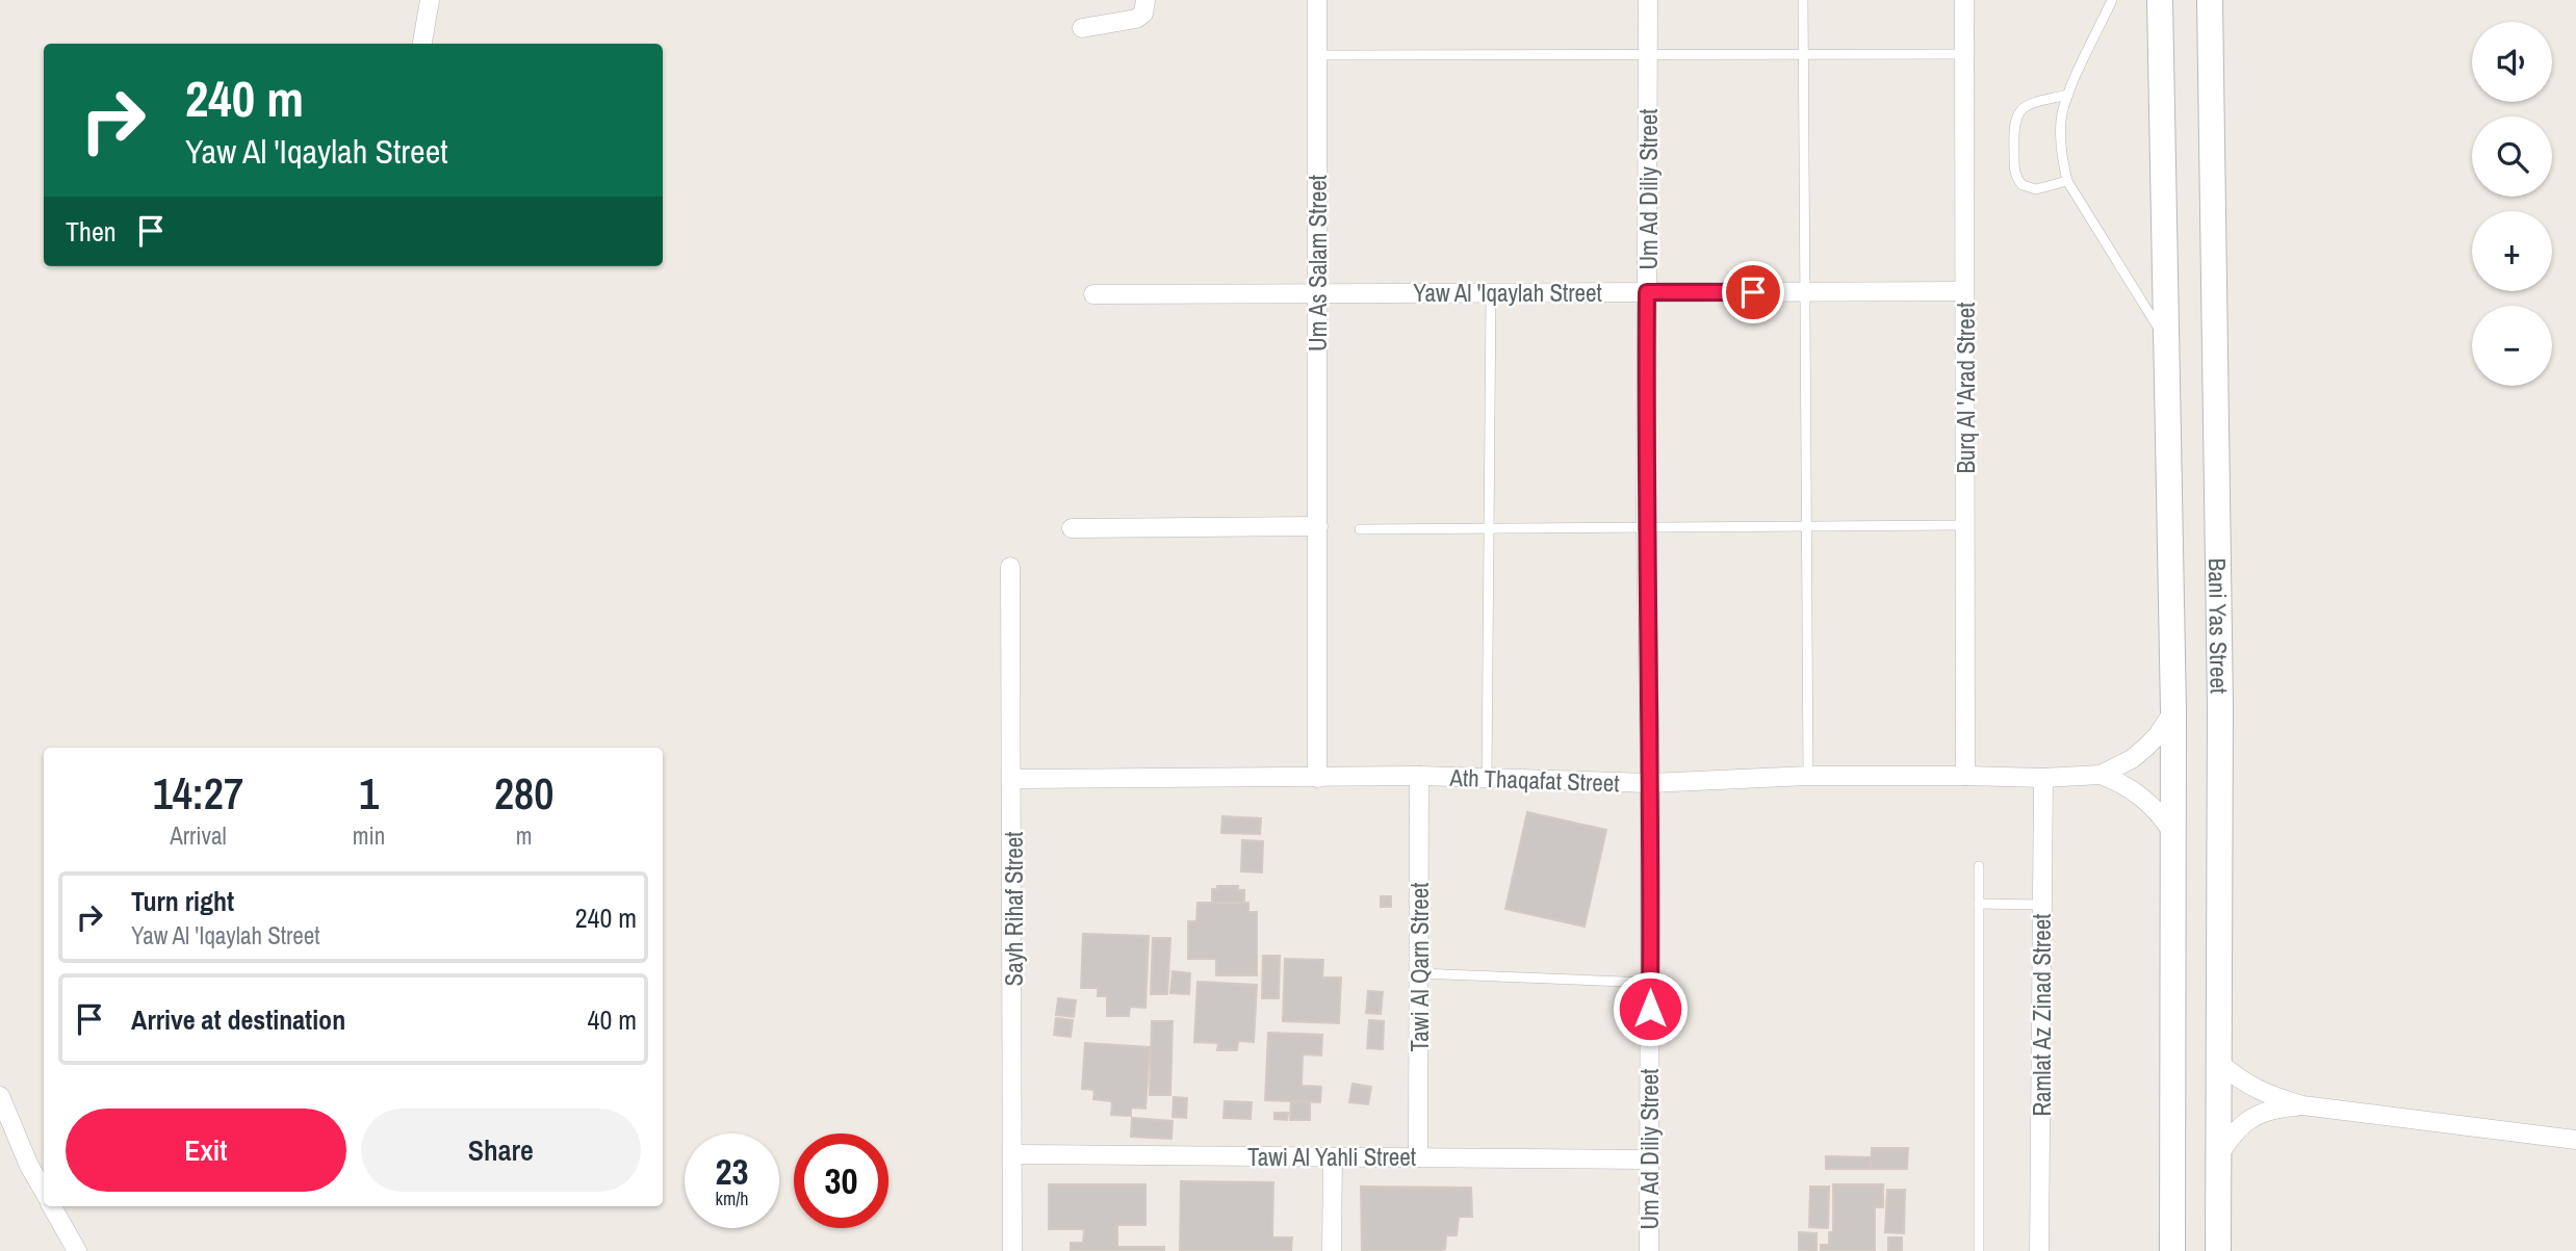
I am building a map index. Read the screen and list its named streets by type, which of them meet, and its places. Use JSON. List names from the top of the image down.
{
  "streets": {
    "main road": ["Bani Yas Street"],
    "street": [
      "Um Ad Diliy Street",
      "Um As Salam Street",
      "Yaw Al 'Iqaylah Street",
      "Burq Al 'Arad Street",
      "Ath Thaqafat Street",
      "Sayh Rihaf Street",
      "Tawi Al Qarn Street",
      "Ramlat Az Zinad Street",
      "Tawi Al Yahli Street"
    ]
  },
  "crossings": [
    ["Um Ad Diliy Street", "Yaw Al 'Iqaylah Street"],
    ["Um Ad Diliy Street", "Ath Thaqafat Street"],
    ["Um Ad Diliy Street", "Tawi Al Yahli Street"],
    ["Um As Salam Street", "Yaw Al 'Iqaylah Street"],
    ["Um As Salam Street", "Ath Thaqafat Street"],
    ["Yaw Al 'Iqaylah Street", "Burq Al 'Arad Street"],
    ["Burq Al 'Arad Street", "Ath Thaqafat Street"],
    ["Bani Yas Street", "Ath Thaqafat Street"],
    ["Ath Thaqafat Street", "Sayh Rihaf Street"],
    ["Ath Thaqafat Street", "Tawi Al Qarn Street"],
    ["Ath Thaqafat Street", "Ramlat Az Zinad Street"],
    ["Sayh Rihaf Street", "Tawi Al Yahli Street"],
    ["Tawi Al Qarn Street", "Tawi Al Yahli Street"]
  ],
  "page": {
    "map_buttons": ["+", "−"],
    "turn": ["240 m", "Yaw Al 'Iqaylah Street"],
    "then": "Then",
    "eta": [
      "14:27",
      "Arrival",
      "1",
      "min",
      "280",
      "m"
    ],
    "list": [
      {
        "name": "Turn right",
        "note": "Yaw Al 'Iqaylah Street",
        "value": "240 m"
      },
      {
        "name": "Arrive at destination",
        "value": "40 m"
      }
    ],
    "buttons": ["Exit", "Share"],
    "speed": "23 km/h",
    "limit": "30"
  }
}
